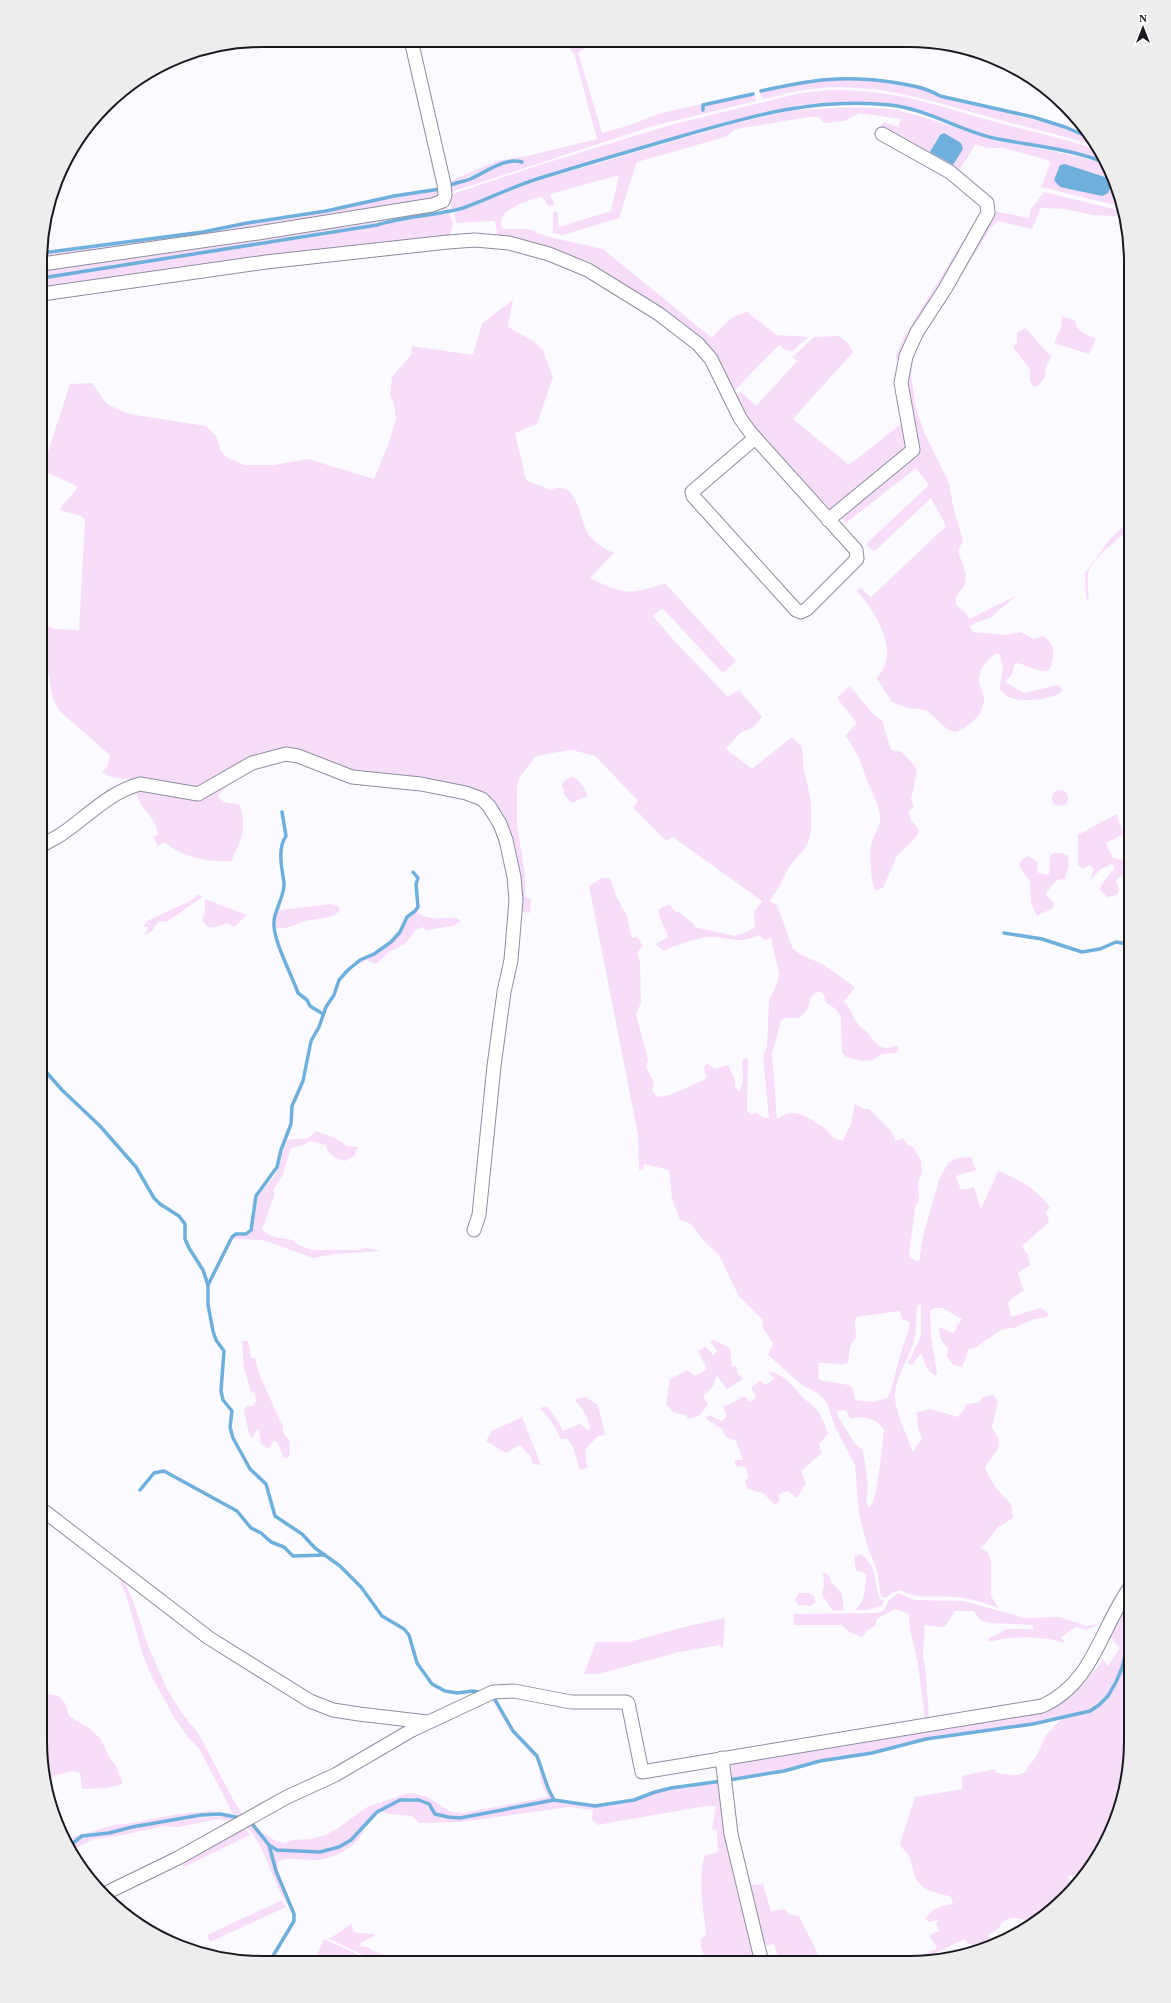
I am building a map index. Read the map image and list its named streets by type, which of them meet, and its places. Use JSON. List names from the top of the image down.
{
  "north": "top"
}
